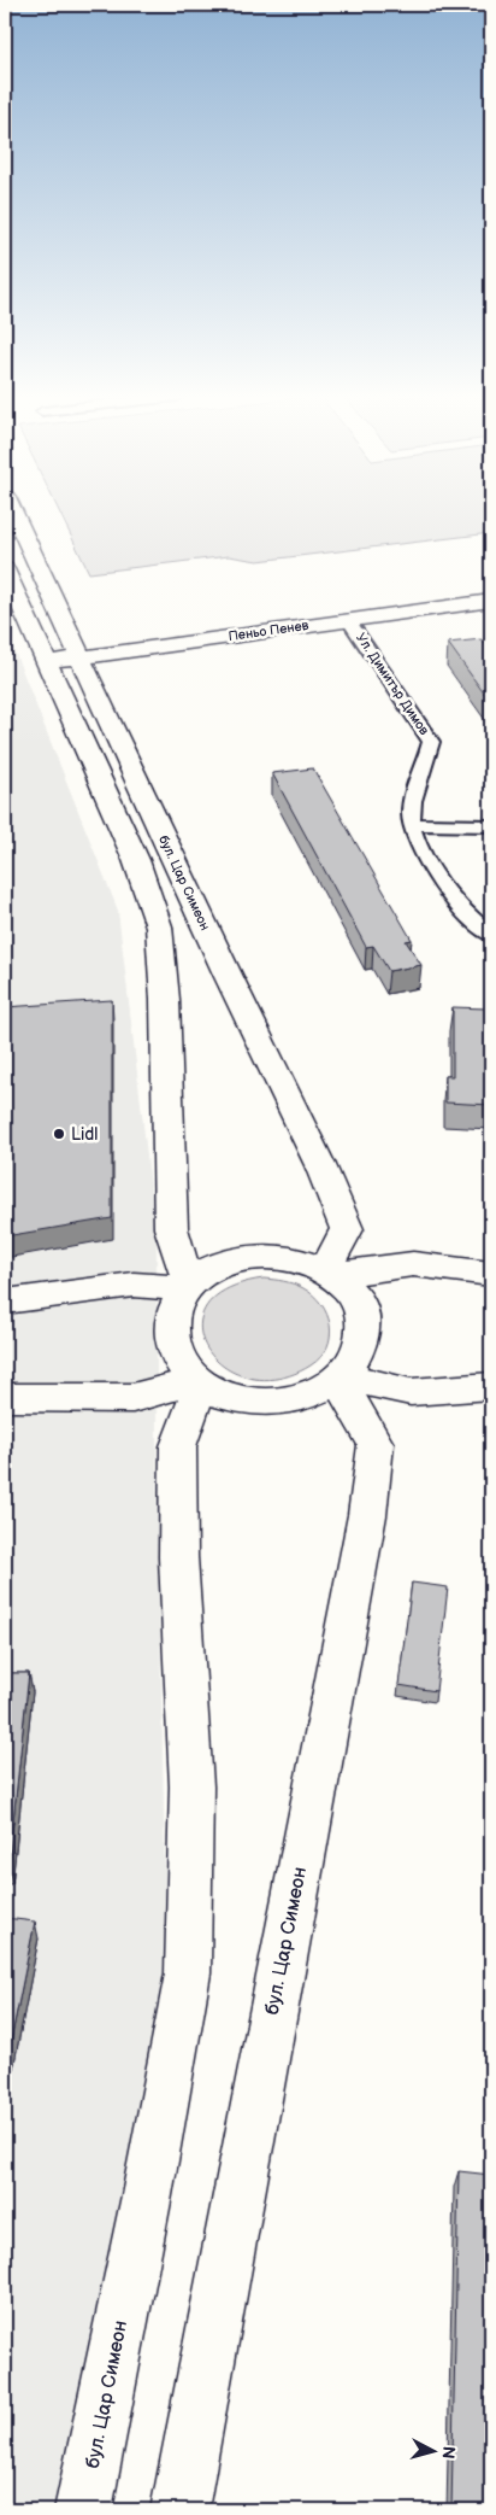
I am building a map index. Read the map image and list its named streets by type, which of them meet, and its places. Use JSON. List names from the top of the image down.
{
  "streets": {
    "main road": ["Пеньо Пенев", "бул. Цар Симеон"],
    "street": ["Ул. Димитър Димов"]
  },
  "crossings": [
    ["Пеньо Пенев", "Ул. Димитър Димов"],
    ["Пеньо Пенев", "бул. Цар Симеон"]
  ],
  "places": ["Lidl"],
  "north": "right"
}
